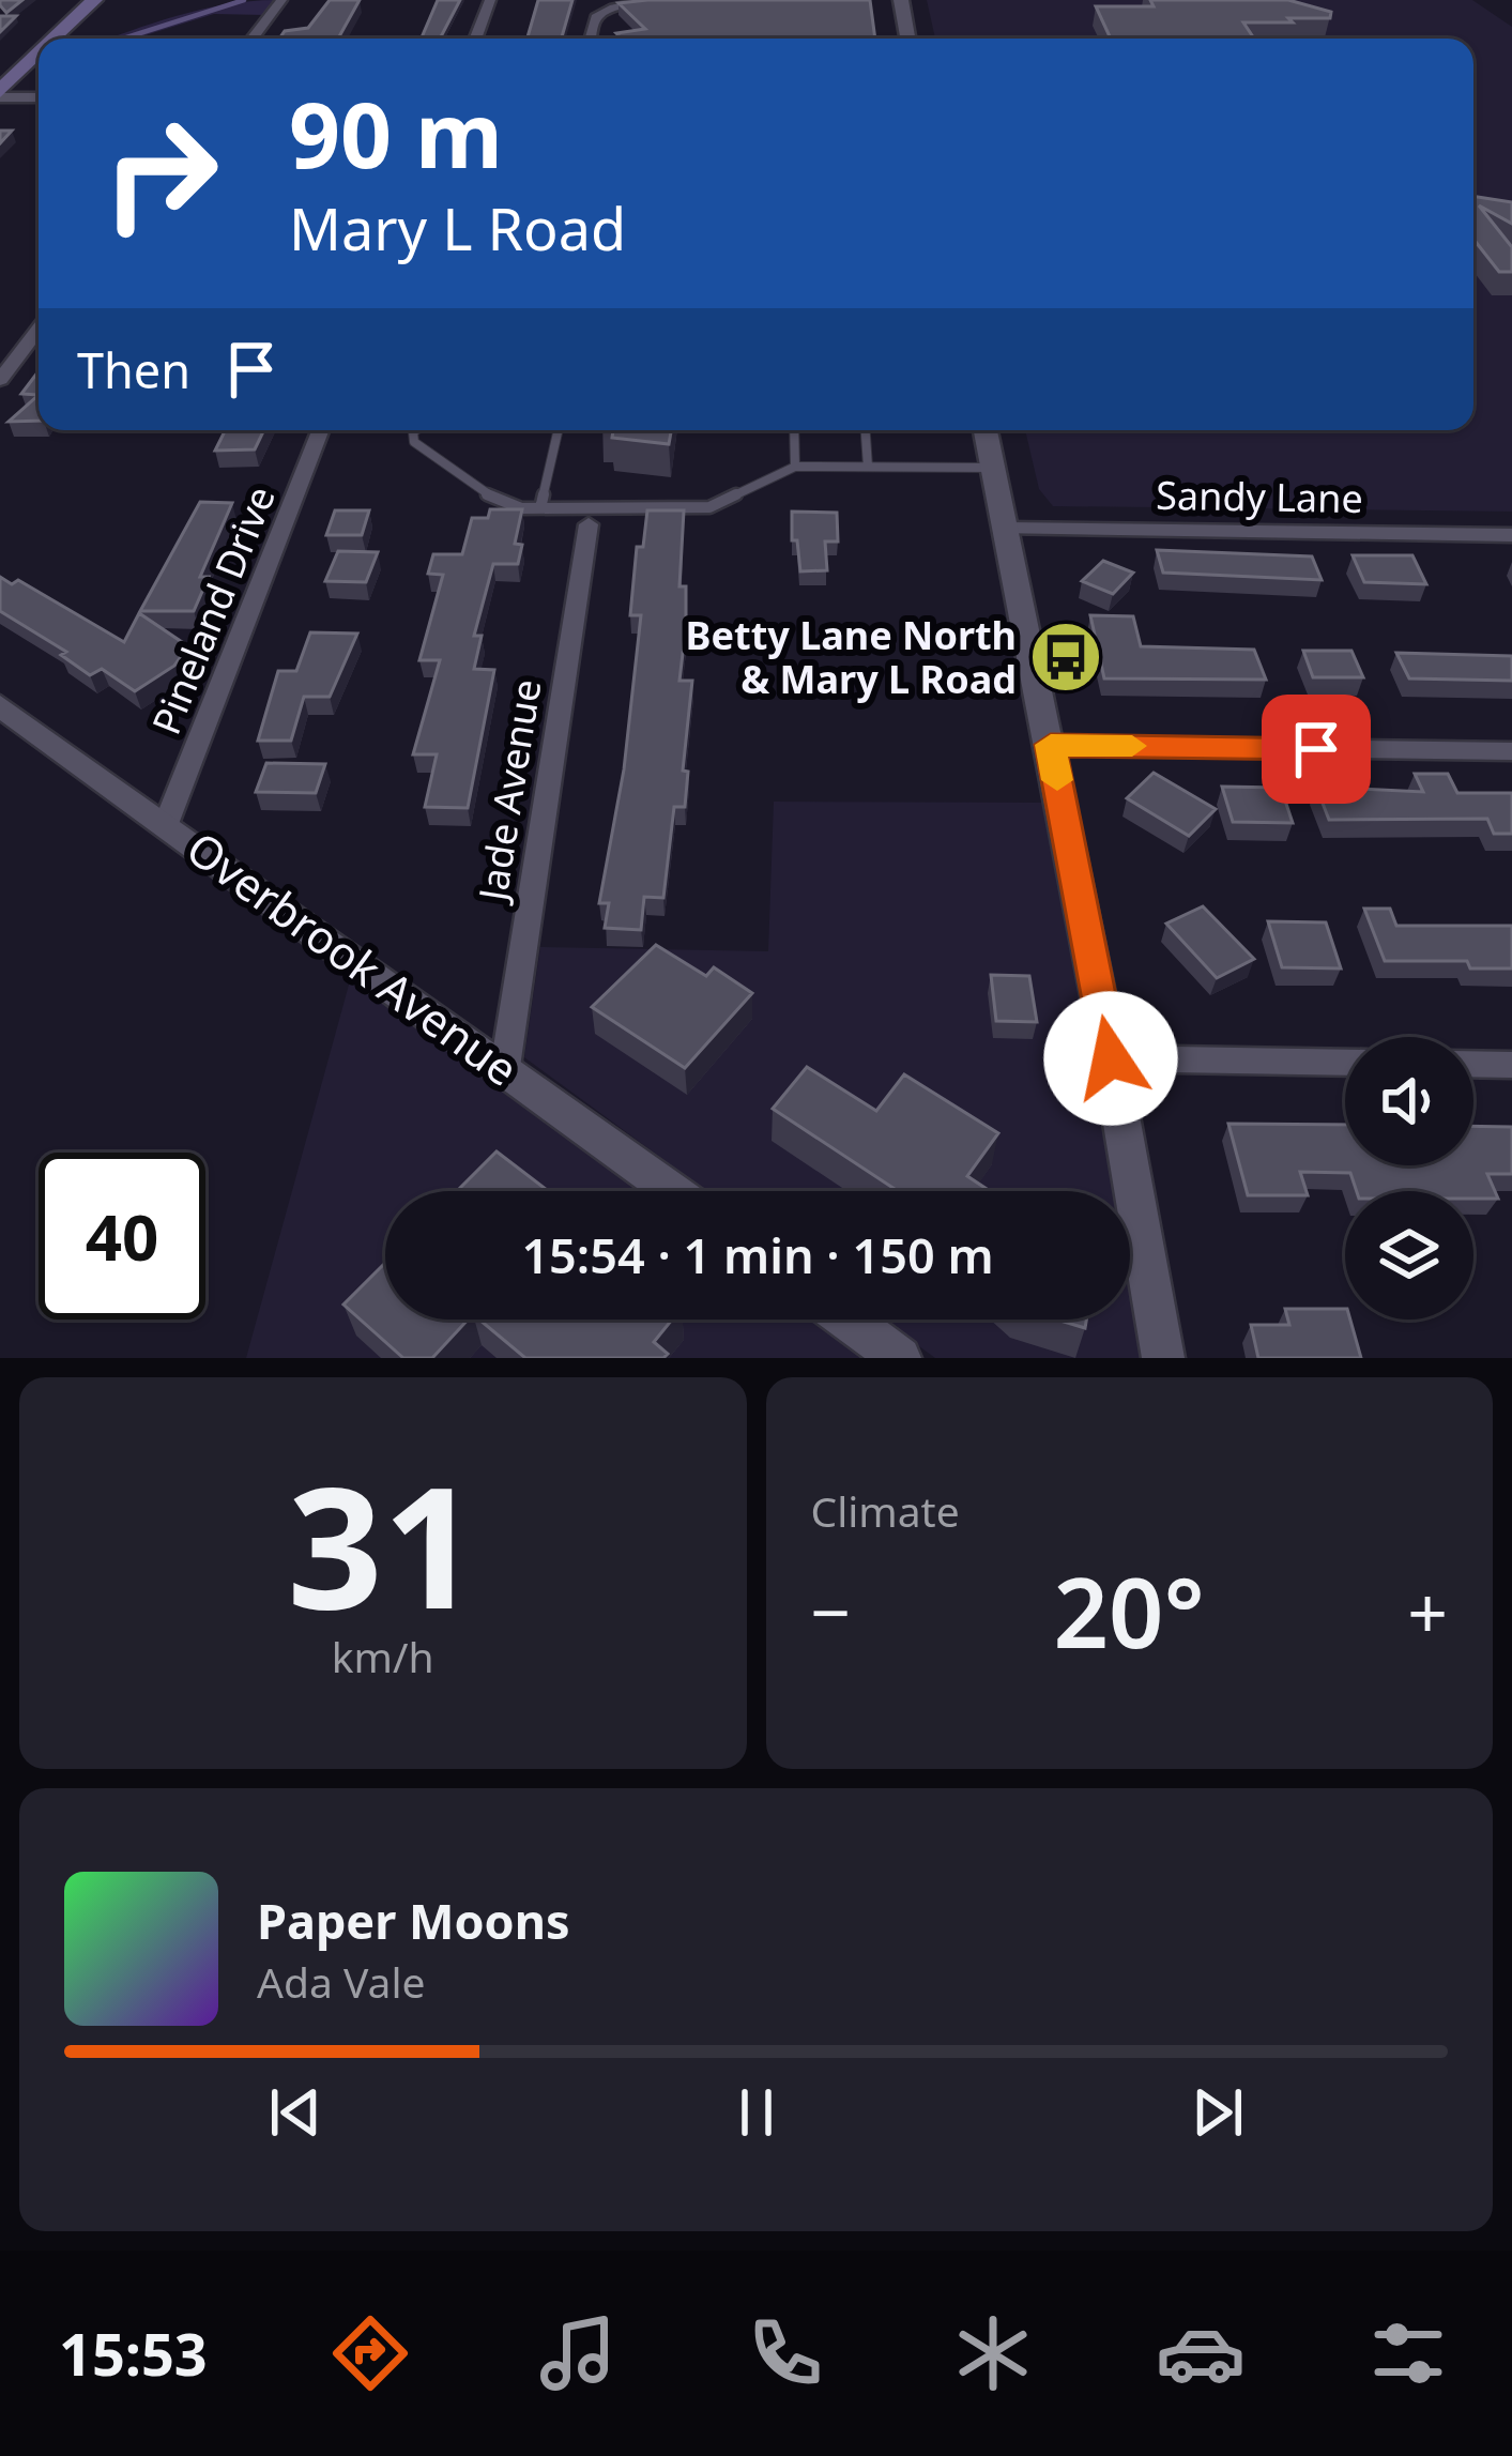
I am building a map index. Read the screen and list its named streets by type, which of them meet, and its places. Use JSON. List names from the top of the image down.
{
  "streets": {
    "street": [
      "Sandy Lane",
      "Pineland Drive",
      "Jade Avenue",
      "Overbrook Avenue"
    ]
  },
  "crossings": [
    ["Pineland Drive", "Overbrook Avenue"],
    ["Jade Avenue", "Overbrook Avenue"]
  ],
  "places": {
    "bus stop": ["Betty Lane North & Mary L Road"]
  },
  "page": {
    "turn": ["90 m", "Mary L Road"],
    "then": "Then",
    "limit": "40",
    "trip": "15:54 · 1 min · 150 m",
    "tile": [
      ["31", "km/h"],
      "Climate"
    ],
    "heat": ["−", "20°", "+"],
    "song": ["Paper Moons", "Ada Vale"],
    "tabs": "15:53"
  }
}
